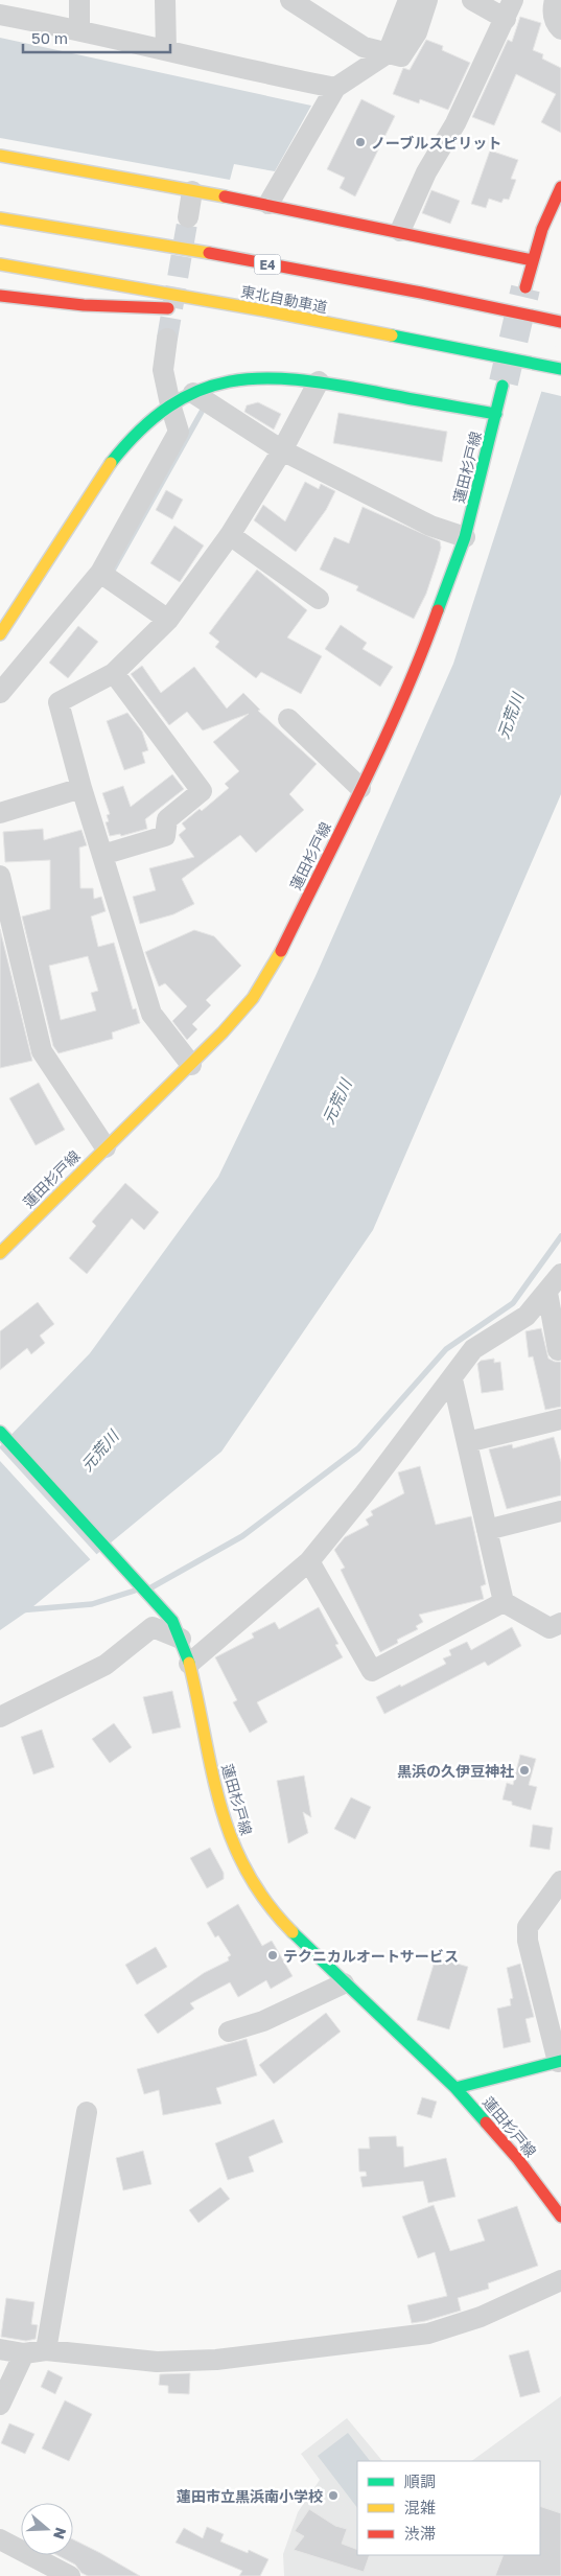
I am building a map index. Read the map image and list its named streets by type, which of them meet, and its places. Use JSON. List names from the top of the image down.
{
  "streets": {
    "main road": ["E4", "東北自動車道", "蓮田杉戸線"]
  },
  "water": ["元荒川"],
  "places": [
    "ノーブルスピリット",
    "黒浜の久伊豆神社",
    "テクニカルオートサービス",
    "蓮田市立黒浜南小学校"
  ],
  "legend": ["順調", "混雑", "渋滞"],
  "scale_bar": "50 m",
  "north": "right"
}
